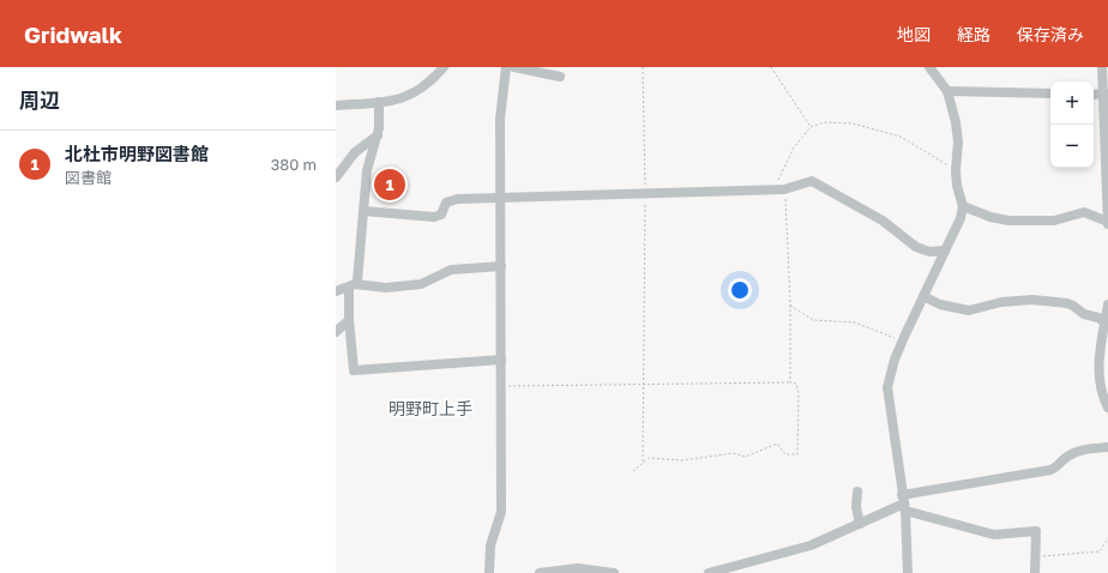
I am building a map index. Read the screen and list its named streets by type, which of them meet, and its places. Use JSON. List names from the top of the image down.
{
  "districts": ["明野町上手"],
  "page": {
    "header": "Gridwalk",
    "nav": ["地図", "経路", "保存済み"],
    "heading": "周辺",
    "map_buttons": ["+", "−"],
    "list": [
      {
        "mark": "1",
        "name": "北杜市明野図書館",
        "note": "図書館",
        "value": "380 m"
      }
    ],
    "pins": "1"
  }
}
